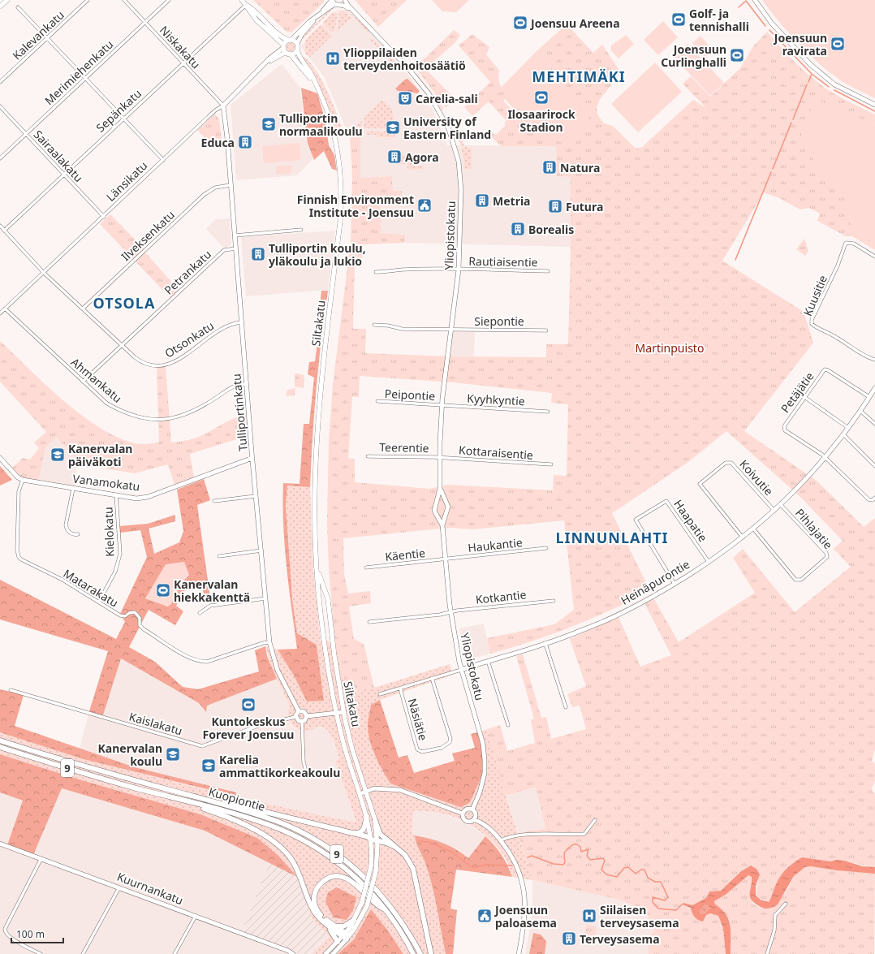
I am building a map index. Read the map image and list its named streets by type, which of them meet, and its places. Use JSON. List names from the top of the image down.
{
  "streets": {
    "highway": ["9", "Kuopiontie"],
    "main road": ["Siltakatu"],
    "street": [
      "Kalevankatu",
      "Niskakatu",
      "Merimiehenkatu",
      "Sepänkatu",
      "Sairaalakatu",
      "Länsikatu",
      "Ilveksenkatu",
      "Yliopistokatu",
      "Rautiaisentie",
      "Petrankatu",
      "Kuusitie",
      "Siepontie",
      "Otsonkatu",
      "Ahmankatu",
      "Petäjätie",
      "Peipontie",
      "Kyyhkyntie",
      "Tulliportinkatu",
      "Teerentie",
      "Kottaraisentie",
      "Koivutie",
      "Vanamokatu",
      "Haapatie",
      "Pihlajatie",
      "Kielokatu",
      "Haukantie",
      "Käentie",
      "Heinäpurontie",
      "Matarakatu",
      "Kotkantie",
      "Näsiätie",
      "Kaislakatu",
      "Kuurnankatu"
    ]
  },
  "crossings": [
    ["Niskakatu", "Merimiehenkatu"],
    ["Niskakatu", "Sepänkatu"],
    ["Niskakatu", "Länsikatu"],
    ["Niskakatu", "Tulliportinkatu"],
    ["Merimiehenkatu", "Sairaalakatu"],
    ["Sepänkatu", "Sairaalakatu"],
    ["Sepänkatu", "Otsonkatu"],
    ["Sairaalakatu", "Länsikatu"],
    ["Länsikatu", "Otsonkatu"],
    ["Länsikatu", "Ahmankatu"],
    ["Länsikatu", "Tulliportinkatu"],
    ["Ilveksenkatu", "Otsonkatu"],
    ["Ilveksenkatu", "Tulliportinkatu"],
    ["Yliopistokatu", "Rautiaisentie"],
    ["Yliopistokatu", "Siepontie"],
    ["Yliopistokatu", "Peipontie"],
    ["Yliopistokatu", "Kyyhkyntie"],
    ["Yliopistokatu", "Teerentie"],
    ["Yliopistokatu", "Kottaraisentie"],
    ["Yliopistokatu", "Haukantie"],
    ["Yliopistokatu", "Käentie"],
    ["Yliopistokatu", "Heinäpurontie"],
    ["Yliopistokatu", "Kotkantie"],
    ["Petrankatu", "Otsonkatu"],
    ["Petrankatu", "Ahmankatu"],
    ["Petrankatu", "Tulliportinkatu"],
    ["Otsonkatu", "Tulliportinkatu"],
    ["Ahmankatu", "Tulliportinkatu"],
    ["Petäjätie", "Heinäpurontie"],
    ["Peipontie", "Kyyhkyntie"],
    ["Tulliportinkatu", "Vanamokatu"],
    ["Tulliportinkatu", "Matarakatu"],
    ["Tulliportinkatu", "Kaislakatu"],
    ["Teerentie", "Kottaraisentie"],
    ["Koivutie", "Heinäpurontie"],
    ["Vanamokatu", "Kielokatu"],
    ["Vanamokatu", "Matarakatu"],
    ["Haapatie", "Heinäpurontie"],
    ["Pihlajatie", "Heinäpurontie"],
    ["Kielokatu", "Matarakatu"],
    ["Haukantie", "Käentie"],
    ["Heinäpurontie", "Näsiätie"]
  ],
  "districts": ["MEHTIMÄKI", "OTSOLA", "LINNUNLAHTI"],
  "parks": ["Martinpuisto"],
  "places": {
    "sports": [
      "Golf- ja tennishalli",
      "Joensuu Areena",
      "Joensuun ravirata",
      "Joensuun Curlinghalli",
      "Ilosaarirock Stadion",
      "Kanervalan hiekkakenttä",
      "Kuntokeskus Forever Joensuu"
    ],
    "hospital": ["Ylioppilaiden terveydenhoitosäätiö", "Siilaisen terveysasema"],
    "theatre": ["Carelia-sali"],
    "school or university": [
      "Tulliportin normaalikoulu",
      "University of Eastern Finland",
      "Kanervalan päiväkoti",
      "Kanervalan koulu",
      "Karelia ammattikorkeakoulu"
    ],
    "building": [
      "Educa",
      "Agora",
      "Natura",
      "Metria",
      "Futura",
      "Borealis",
      "Tulliportin koulu, yläkoulu ja lukio",
      "Terveysasema"
    ],
    "public building": ["Finnish Environment Institute - Joensuu", "Joensuun paloasema"]
  },
  "scale_bar": "100 m"
}
